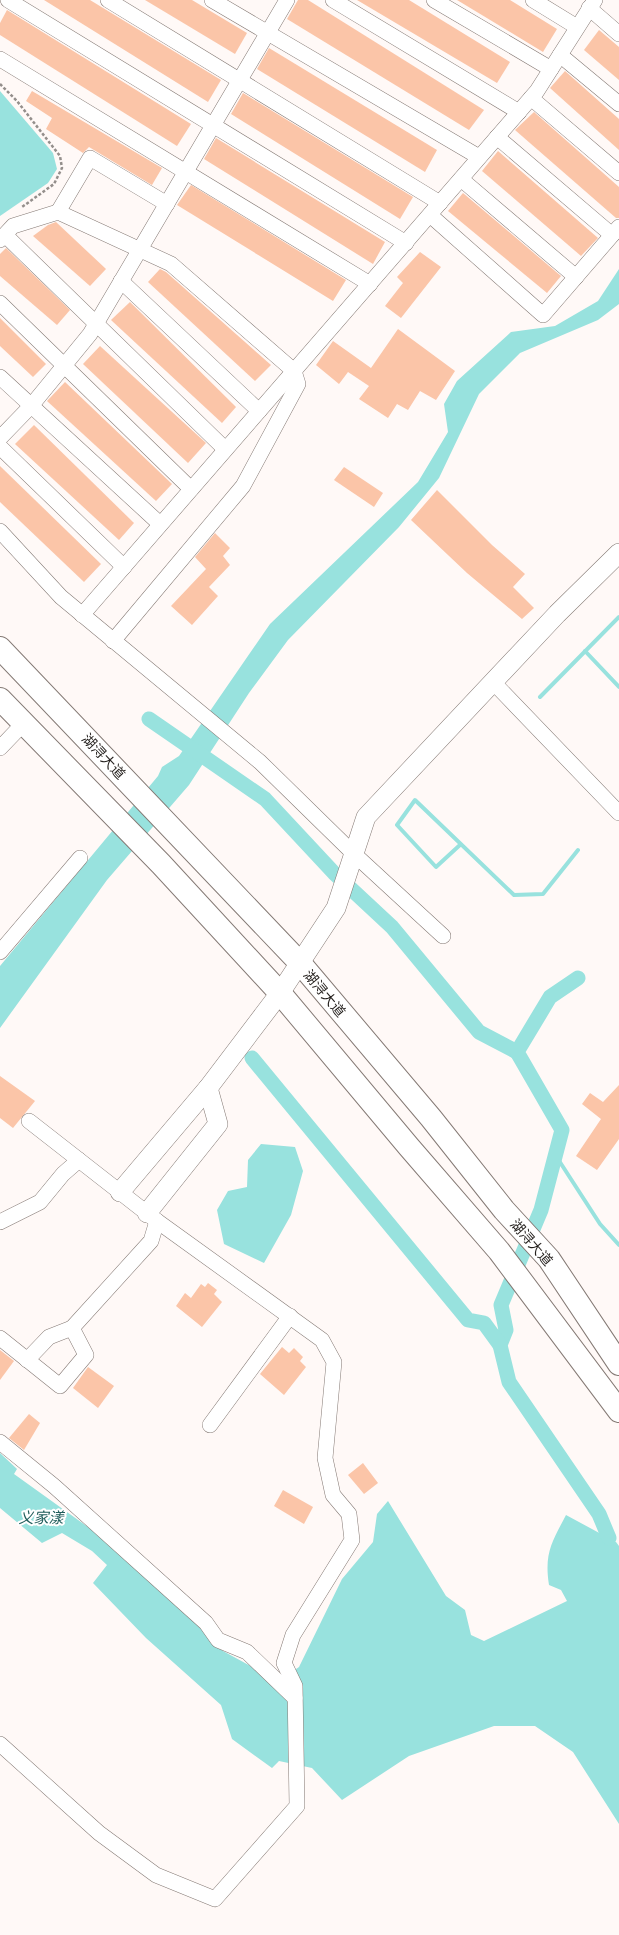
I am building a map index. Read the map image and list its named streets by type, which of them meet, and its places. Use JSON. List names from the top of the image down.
{
  "streets": {
    "main road": ["湖浔大道"]
  },
  "water": ["义家漾"]
}
